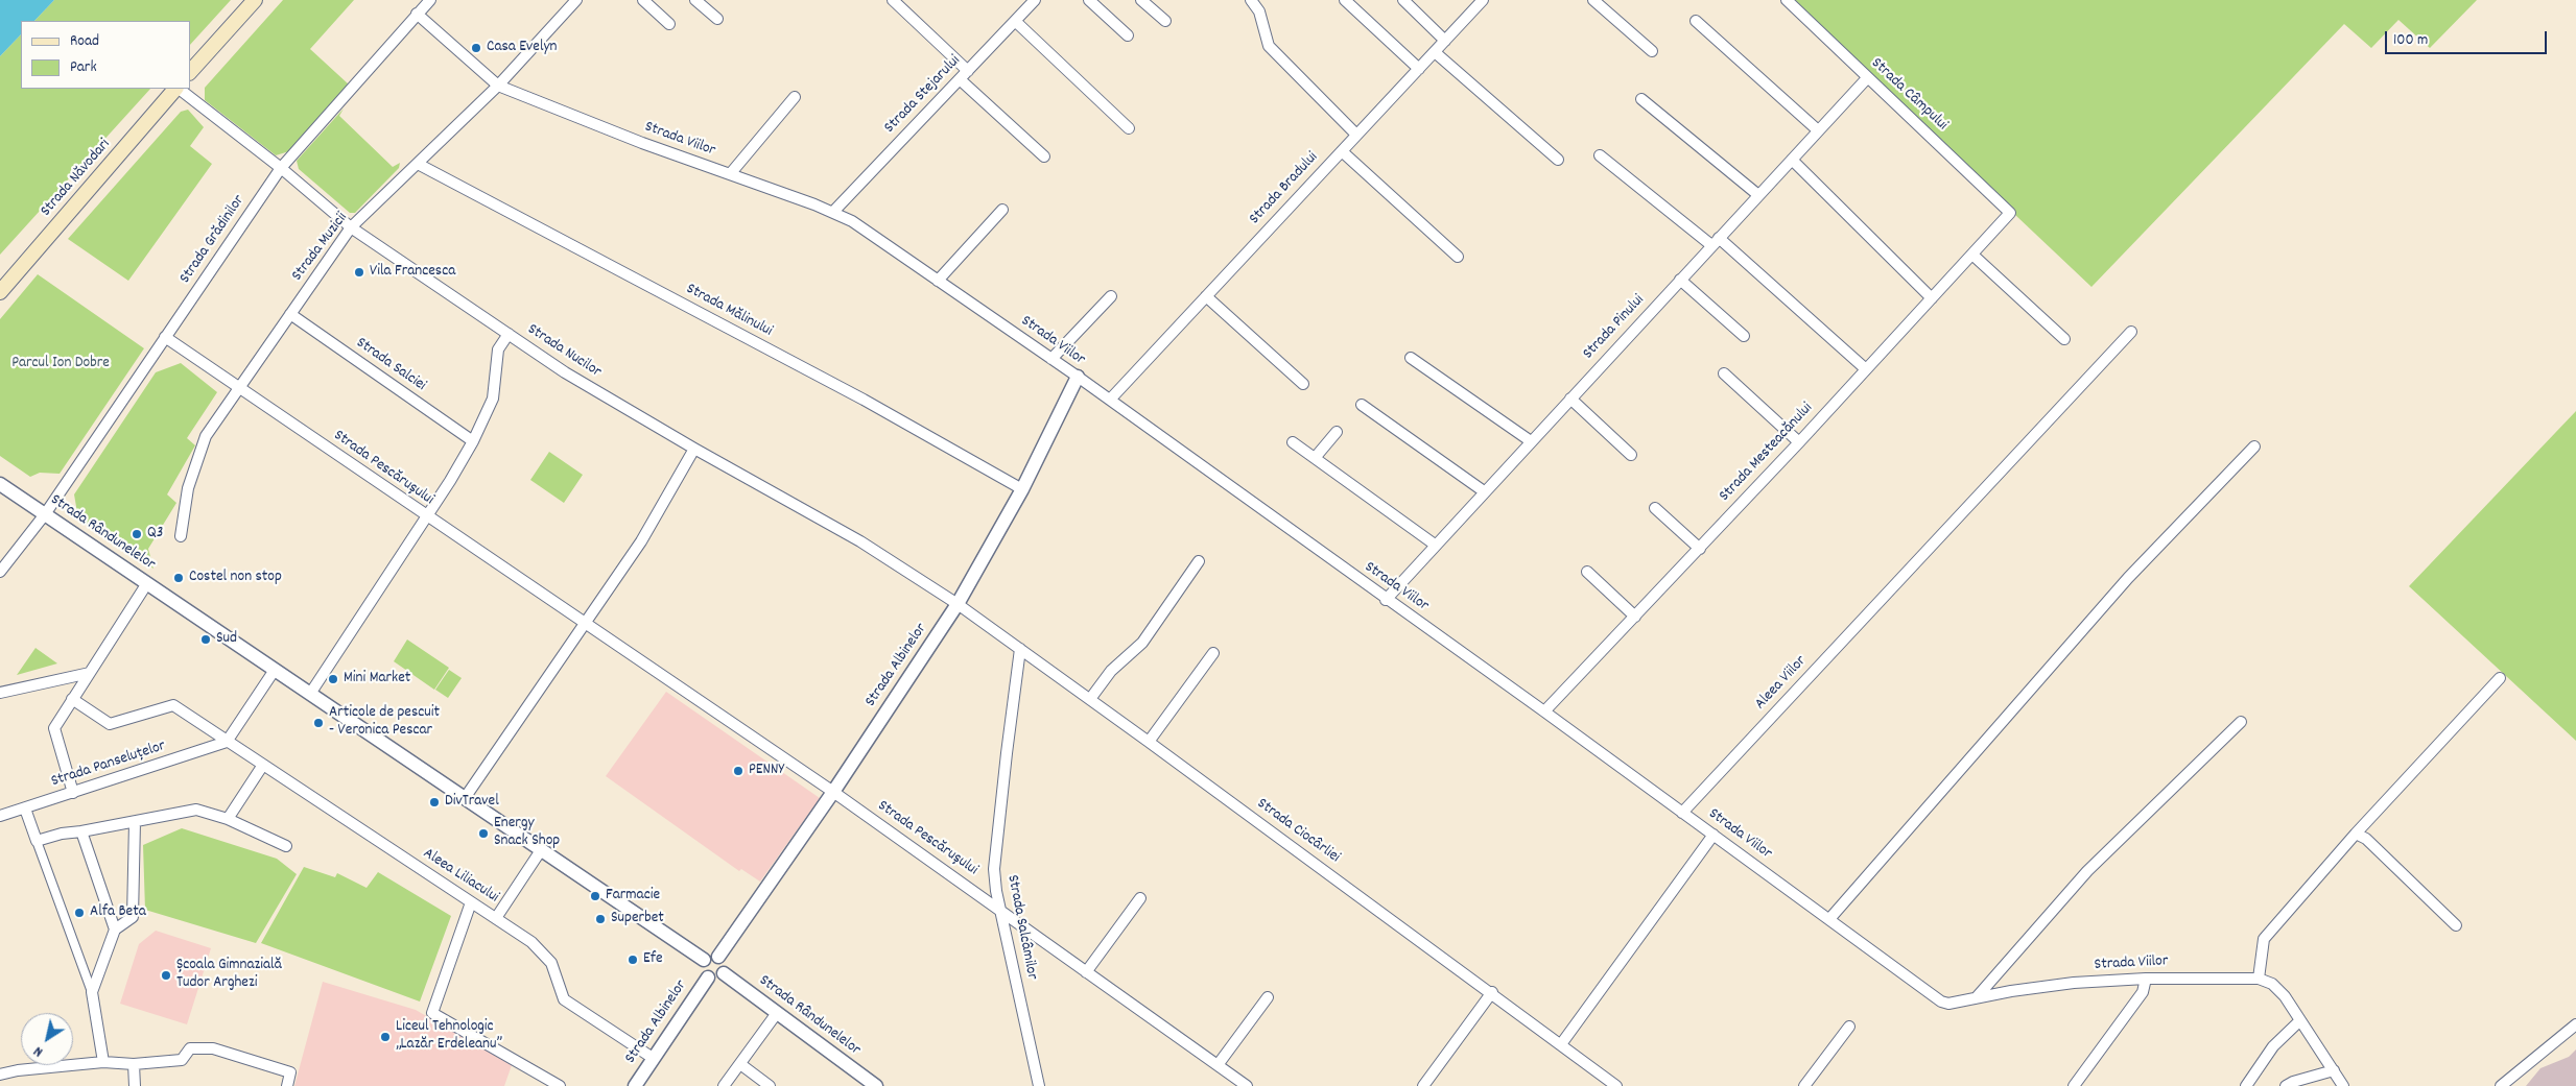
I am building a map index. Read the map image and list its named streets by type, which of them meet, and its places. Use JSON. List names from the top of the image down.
{
  "streets": {
    "main road": ["Strada Năvodari"],
    "street": [
      "Strada Stejarului",
      "Strada Câmpului",
      "Strada Viilor",
      "Strada Bradului",
      "Strada Grădinilor",
      "Strada Muzicii",
      "Strada Mălinului",
      "Strada Pinului",
      "Strada Nucilor",
      "Strada Salciei",
      "Strada Mesteacănului",
      "Strada Pescărușului",
      "Strada Rândunelelor",
      "Strada Albinelor",
      "Aleea Viilor",
      "Strada Panseluțelor",
      "Strada Ciocârliei",
      "Aleea Liliacului",
      "Strada Salcâmilor"
    ]
  },
  "crossings": [
    ["Strada Stejarului", "Strada Viilor"],
    ["Strada Câmpului", "Strada Pinului"],
    ["Strada Câmpului", "Strada Mesteacănului"],
    ["Strada Viilor", "Strada Bradului"],
    ["Strada Viilor", "Strada Grădinilor"],
    ["Strada Viilor", "Strada Muzicii"],
    ["Strada Viilor", "Strada Pinului"],
    ["Strada Viilor", "Strada Mesteacănului"],
    ["Strada Viilor", "Strada Albinelor"],
    ["Strada Viilor", "Aleea Viilor"],
    ["Strada Grădinilor", "Strada Nucilor"],
    ["Strada Grădinilor", "Strada Pescărușului"],
    ["Strada Grădinilor", "Strada Rândunelelor"],
    ["Strada Muzicii", "Strada Mălinului"],
    ["Strada Muzicii", "Strada Nucilor"],
    ["Strada Muzicii", "Strada Salciei"],
    ["Strada Muzicii", "Strada Pescărușului"],
    ["Strada Mălinului", "Strada Albinelor"],
    ["Strada Nucilor", "Strada Albinelor"],
    ["Strada Nucilor", "Strada Ciocârliei"],
    ["Strada Pescărușului", "Strada Albinelor"],
    ["Strada Pescărușului", "Strada Salcâmilor"],
    ["Strada Rândunelelor", "Strada Albinelor"],
    ["Strada Albinelor", "Strada Ciocârliei"],
    ["Strada Albinelor", "Aleea Liliacului"],
    ["Strada Panseluțelor", "Aleea Liliacului"],
    ["Strada Ciocârliei", "Strada Salcâmilor"]
  ],
  "parks": ["Parcul Ion Dobre"],
  "places": [
    "Casa Evelyn",
    "Vila Francesca",
    "Q3",
    "Costel non stop",
    "Sud",
    "Mini Market",
    "Articole de pescuit - Veronica Pescar",
    "PENNY",
    "DivTravel",
    "Energy Snack Shop",
    "Farmacie",
    "Alfa Beta",
    "Superbet",
    "Efe",
    "Școala Gimnazială Tudor Arghezi",
    "Liceul Tehnologic „Lazăr Erdeleanu”"
  ],
  "legend": ["Road", "Park"],
  "scale_bar": "100 m",
  "north": "bottom left"
}
